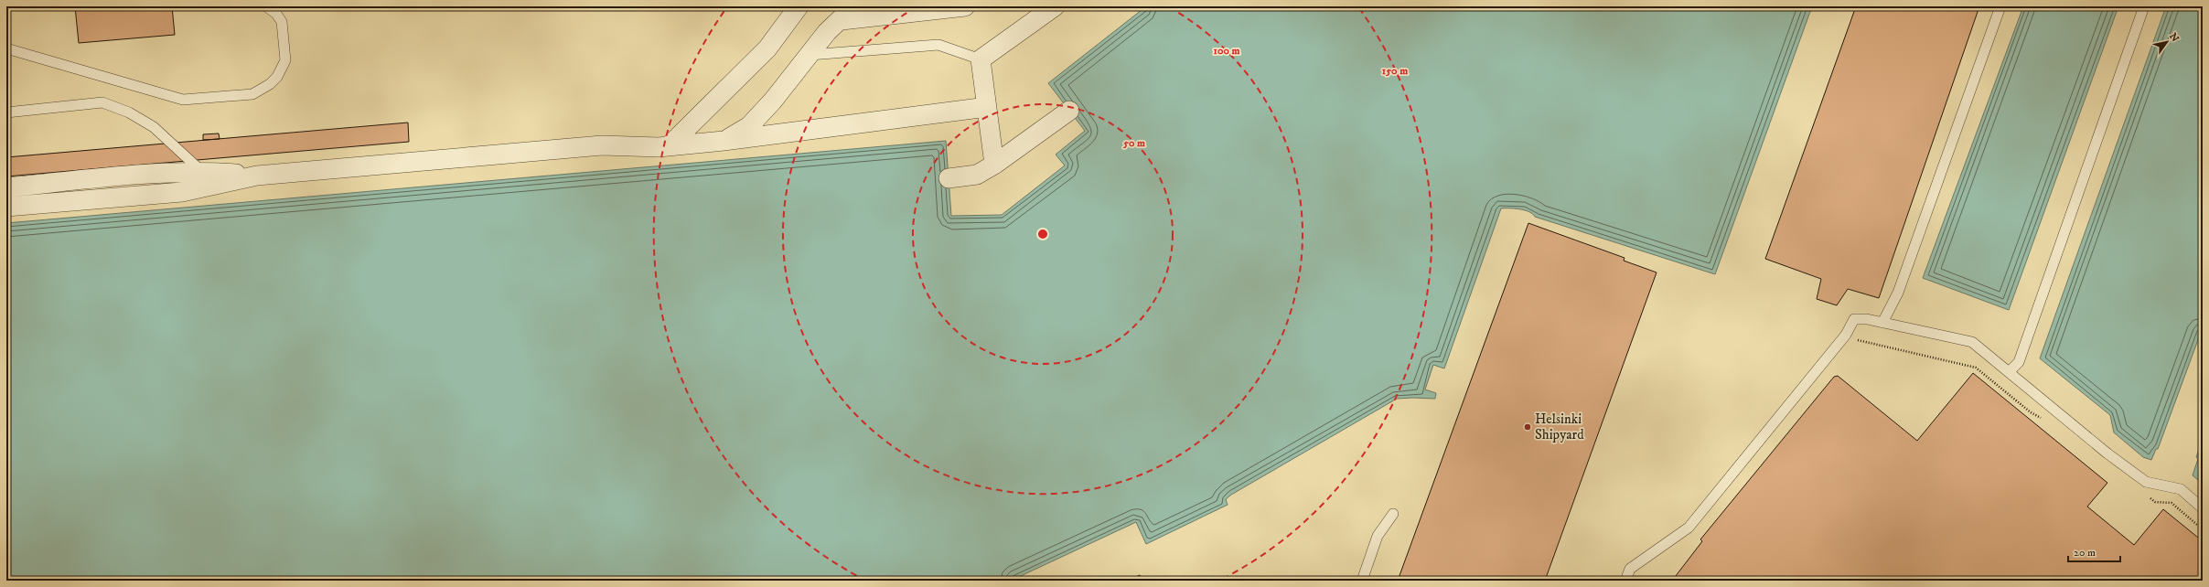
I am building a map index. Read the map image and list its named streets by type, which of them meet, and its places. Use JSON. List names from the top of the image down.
{
  "places": ["Helsinki Shipyard"],
  "scale_bar": "20 m",
  "north": "top right",
  "rings": ["100 m", "150 m", "50 m"]
}
